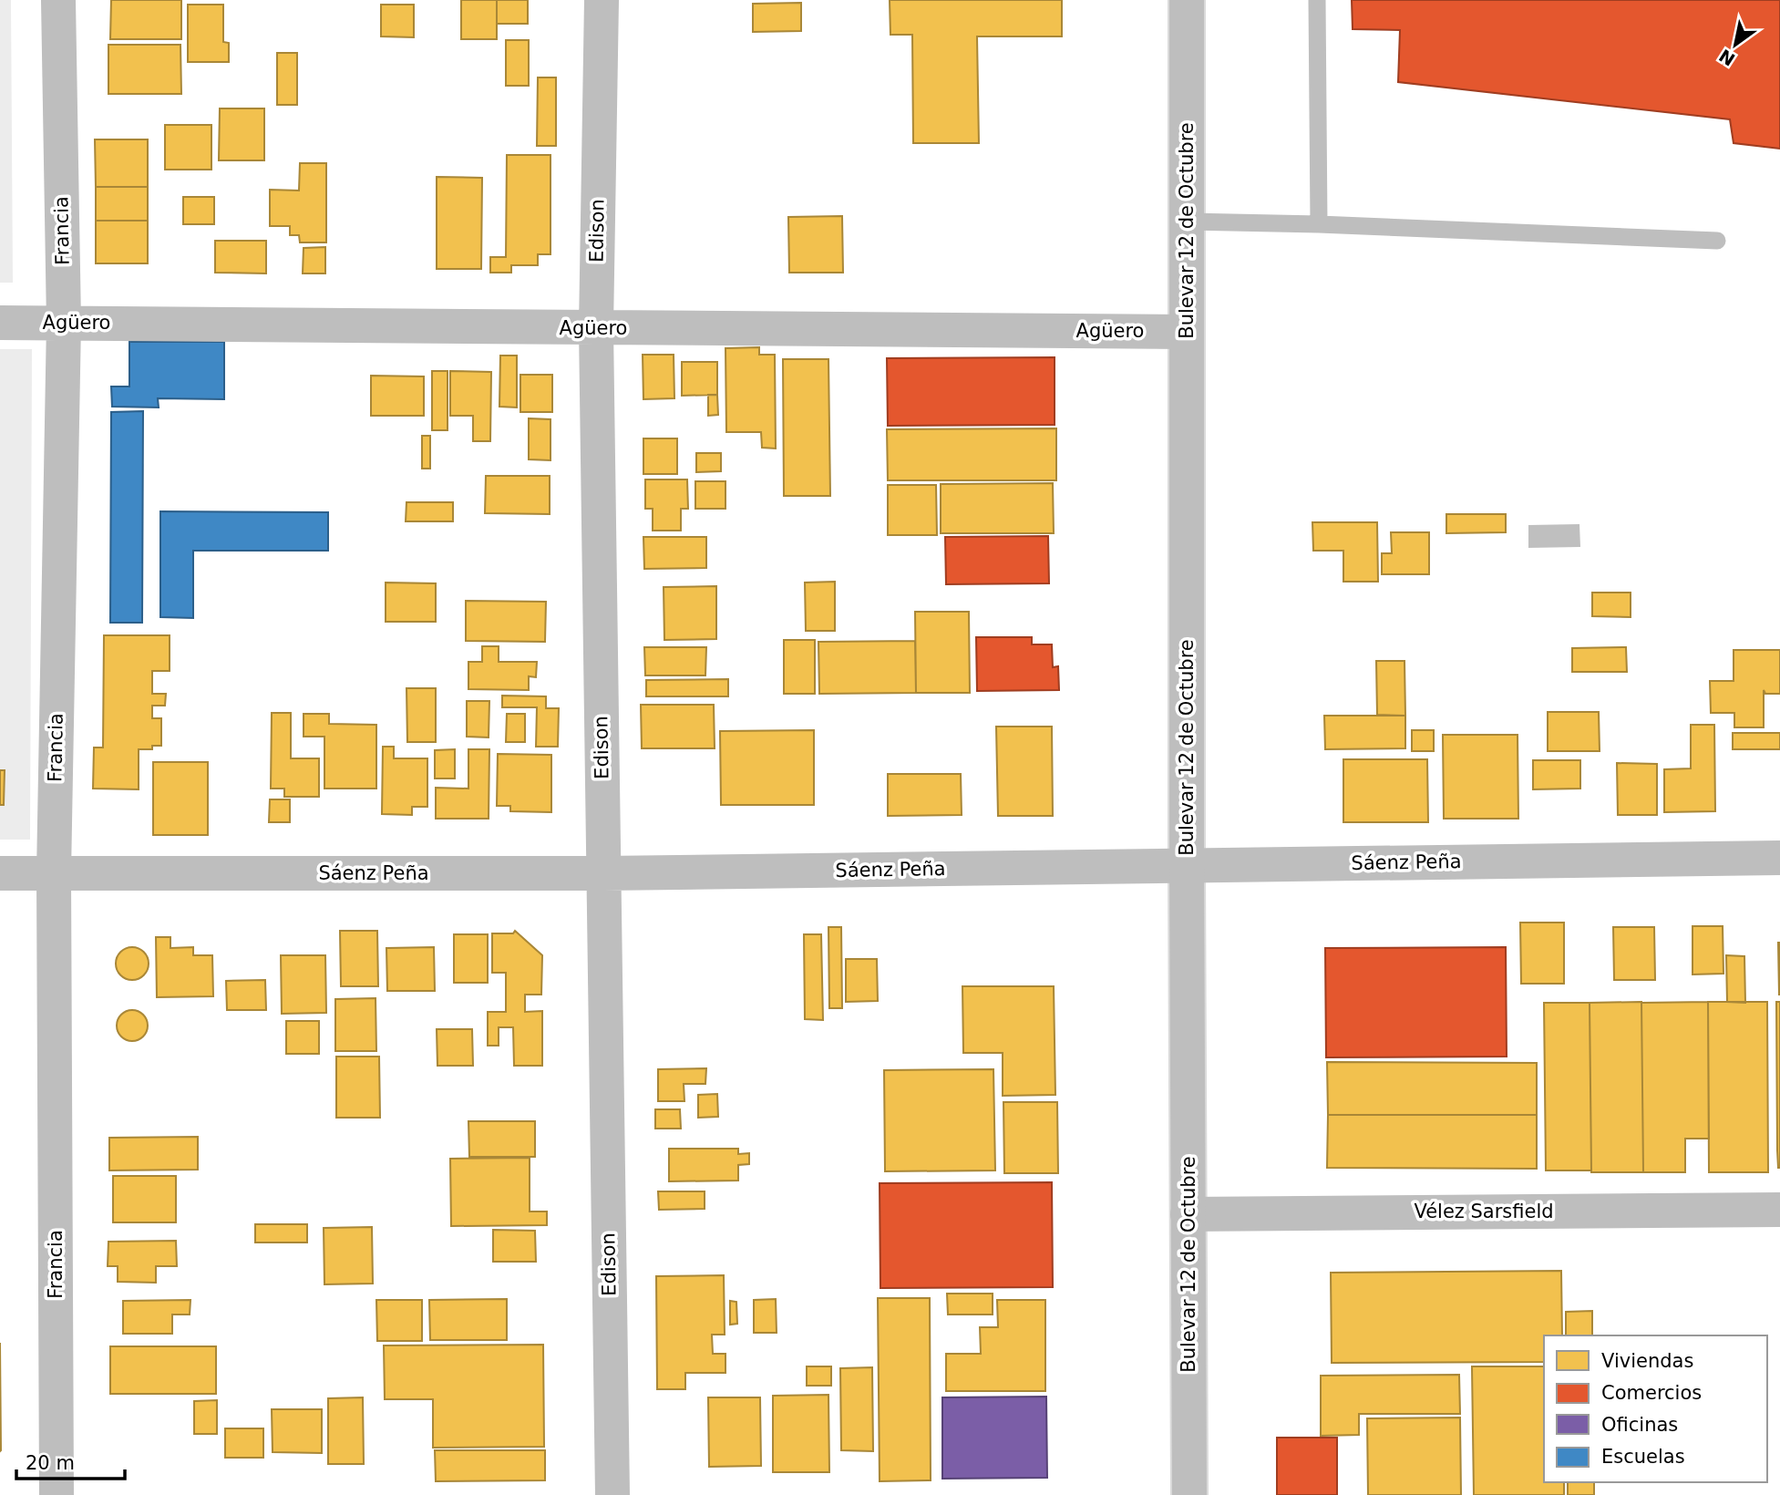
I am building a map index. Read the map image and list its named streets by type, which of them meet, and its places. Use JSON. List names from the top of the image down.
{
  "streets": {
    "main road": [
      "Francia",
      "Edison",
      "Bulevar 12 de Octubre",
      "Agüero",
      "Sáenz Peña",
      "Vélez Sarsfield"
    ]
  },
  "crossings": [
    ["Francia", "Agüero"],
    ["Francia", "Sáenz Peña"],
    ["Edison", "Agüero"],
    ["Edison", "Sáenz Peña"],
    ["Bulevar 12 de Octubre", "Agüero"],
    ["Bulevar 12 de Octubre", "Sáenz Peña"],
    ["Bulevar 12 de Octubre", "Vélez Sarsfield"]
  ],
  "legend": [
    "Viviendas",
    "Comercios",
    "Oficinas",
    "Escuelas"
  ],
  "scale_bar": "20 m",
  "north": "bottom left"
}
